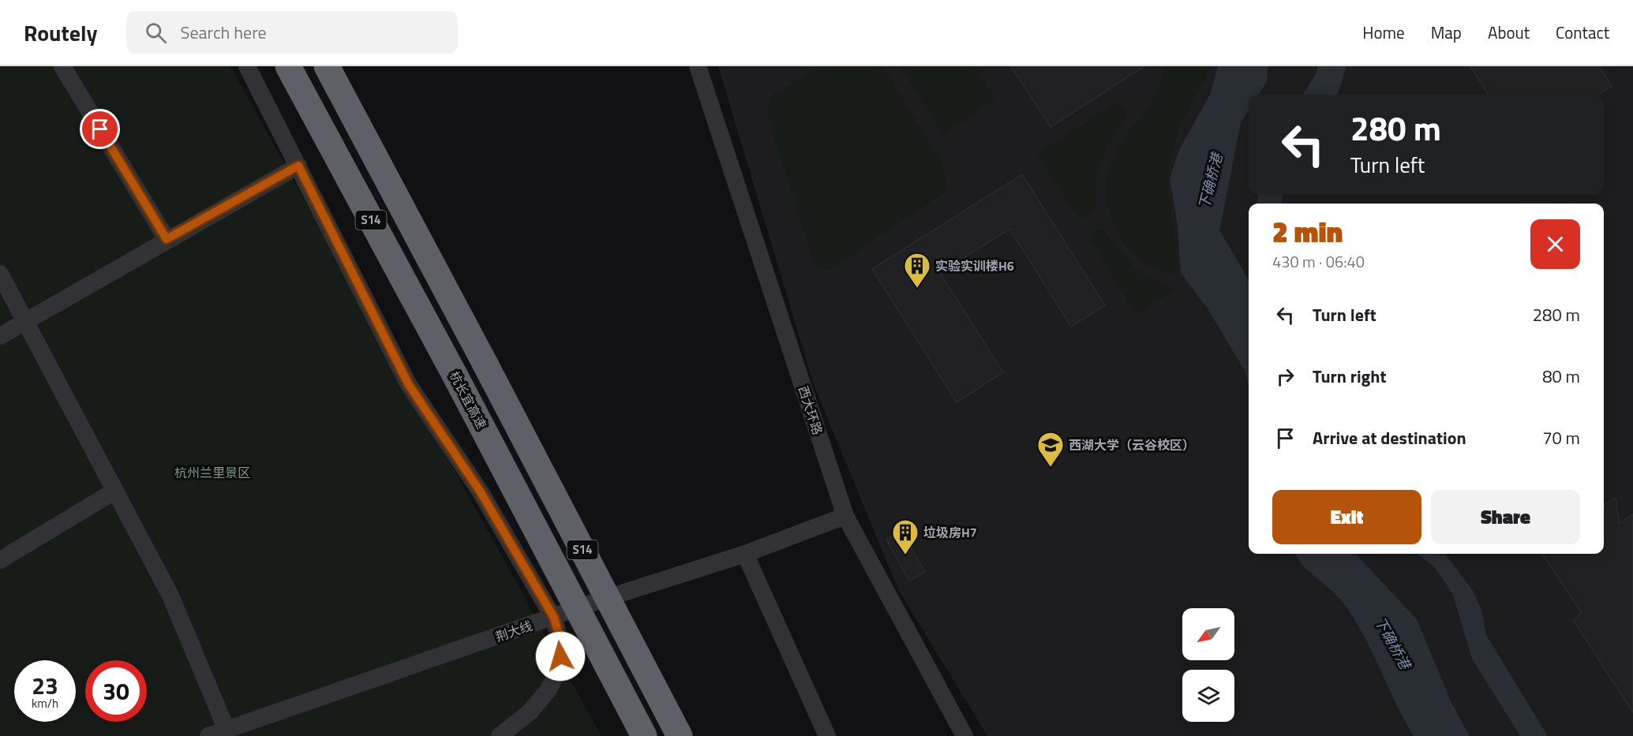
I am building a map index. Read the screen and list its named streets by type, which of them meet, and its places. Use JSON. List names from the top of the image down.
{
  "streets": {
    "highway": ["S14", "杭长宜高速"],
    "street": ["西大环路", "荆大线"]
  },
  "crossings": [
    ["西大环路", "荆大线"]
  ],
  "water": ["下确桥港"],
  "parks": ["杭州兰里景区"],
  "places": {
    "building": ["实验实训楼H6", "垃圾房H7"],
    "school or university": ["西湖大学（云谷校区）"]
  },
  "north": "bottom left",
  "page": {
    "header": "Routely",
    "search": "Search here",
    "nav": [
      "Home",
      "Map",
      "About",
      "Contact"
    ],
    "turn": ["280 m", "Turn left"],
    "heading": ["2 min", "430 m · 06:40"],
    "list": [
      {
        "name": "Turn left",
        "value": "280 m"
      },
      {
        "name": "Turn right",
        "value": "80 m"
      },
      {
        "name": "Arrive at destination",
        "value": "70 m"
      }
    ],
    "buttons": ["Exit", "Share"],
    "speed": "23 km/h",
    "limit": "30"
  }
}
